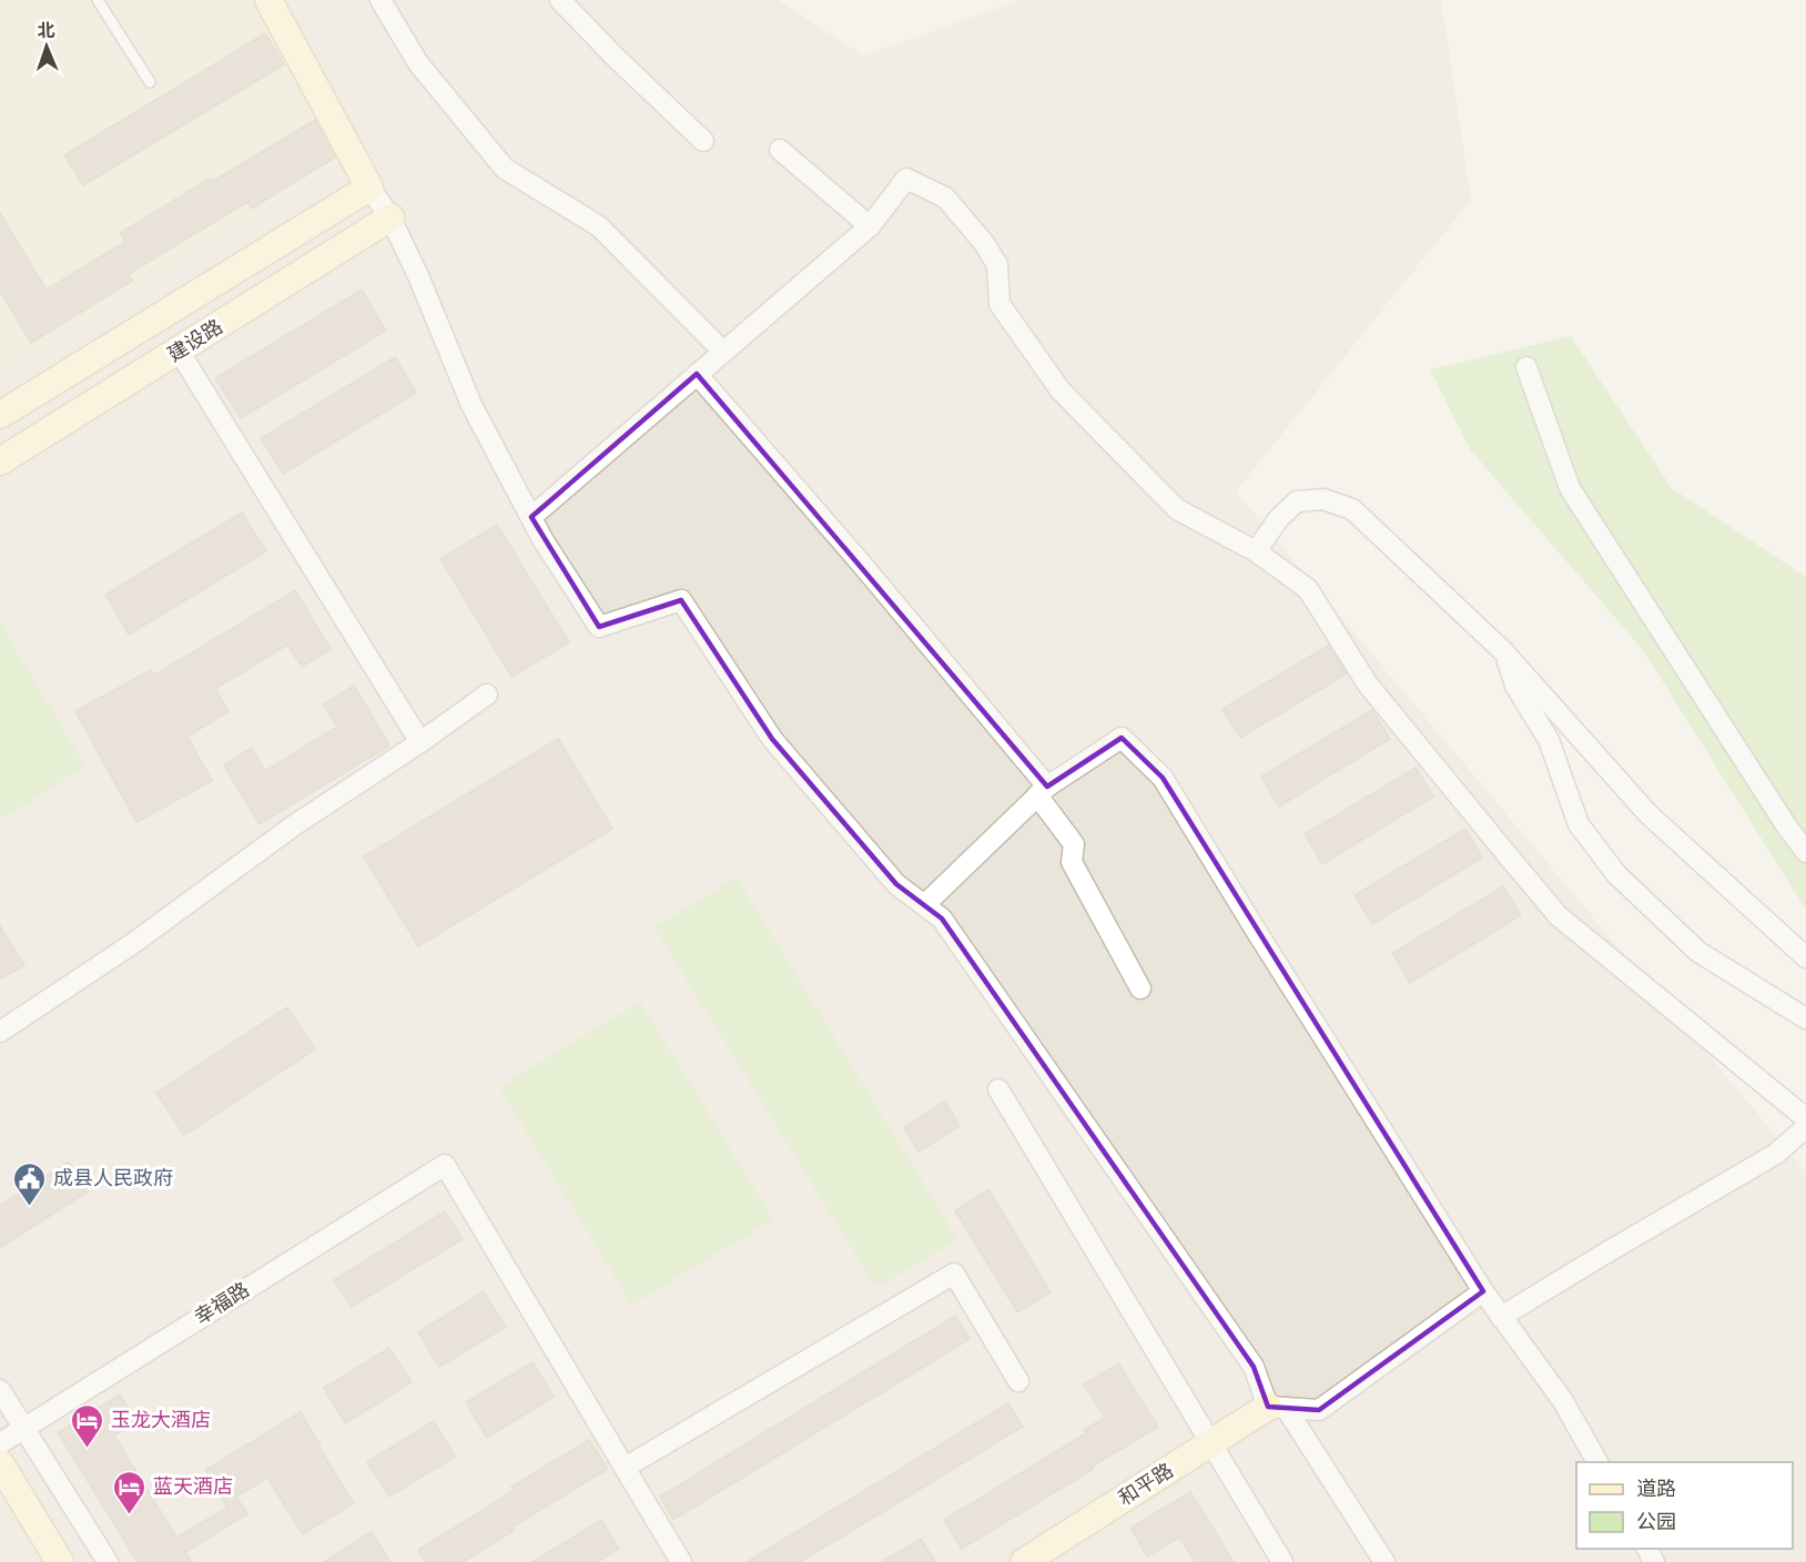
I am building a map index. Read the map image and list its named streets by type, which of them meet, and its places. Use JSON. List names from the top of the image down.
{
  "streets": {
    "street": ["建设路", "幸福路", "和平路"]
  },
  "places": {
    "public building": ["成县人民政府"],
    "hotel": ["玉龙大酒店", "蓝天酒店"]
  },
  "legend": ["道路", "公园"],
  "north": "top"
}
